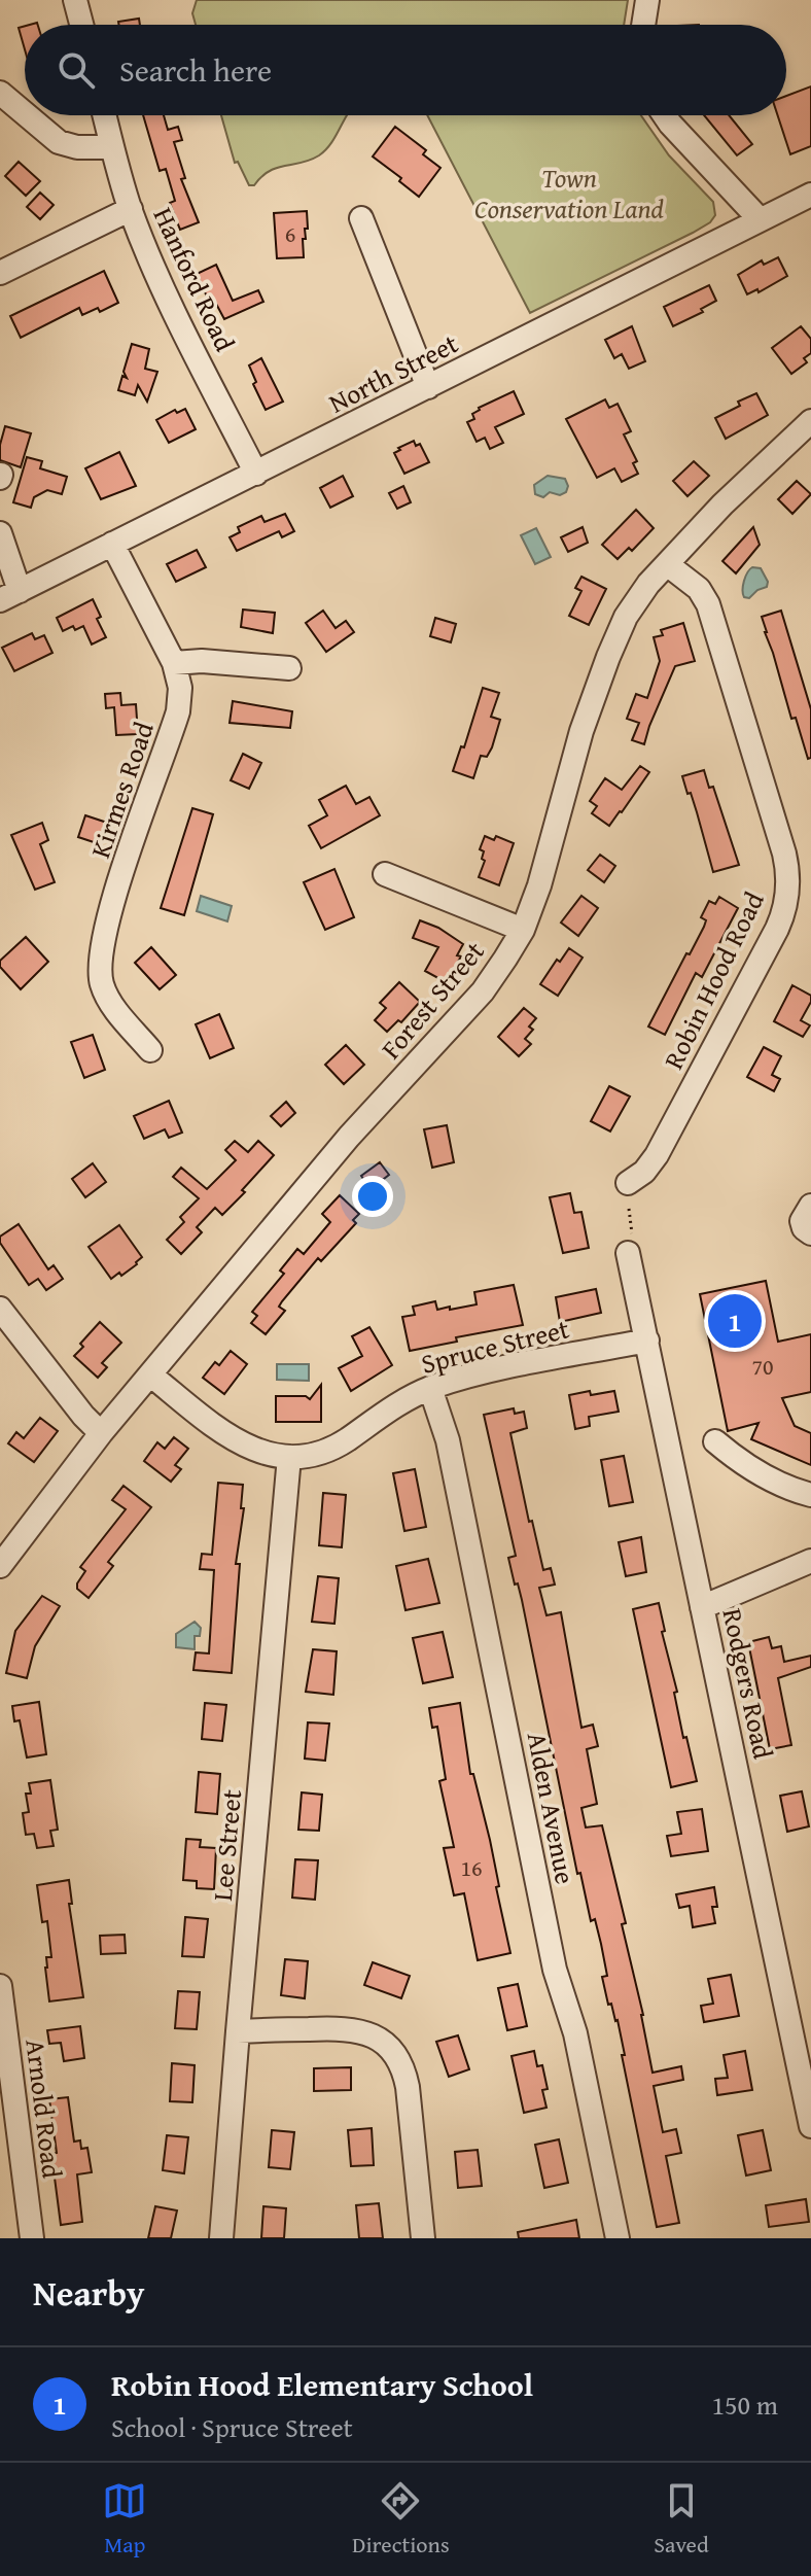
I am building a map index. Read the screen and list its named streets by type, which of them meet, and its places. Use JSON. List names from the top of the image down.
{
  "streets": {
    "street": [
      "Hanford Road",
      "North Street",
      "Kirmes Road",
      "Robin Hood Road",
      "Forest Street",
      "Spruce Street",
      "Rodgers Road",
      "Alden Avenue",
      "Lee Street",
      "Arnold Road"
    ]
  },
  "crossings": [
    ["Hanford Road", "North Street"],
    ["North Street", "Kirmes Road"],
    ["Robin Hood Road", "Forest Street"],
    ["Forest Street", "Spruce Street"],
    ["Spruce Street", "Rodgers Road"],
    ["Spruce Street", "Alden Avenue"],
    ["Spruce Street", "Lee Street"]
  ],
  "parks": ["Town Conservation Land"],
  "house_numbers": ["6", "70", "16"],
  "page": {
    "search": "Search here",
    "pins": "1",
    "heading": "Nearby",
    "list": [
      {
        "mark": "1",
        "name": "Robin Hood Elementary School",
        "note": "School · Spruce Street",
        "value": "150 m"
      }
    ],
    "nav": ["Map", "Directions", "Saved"]
  }
}
